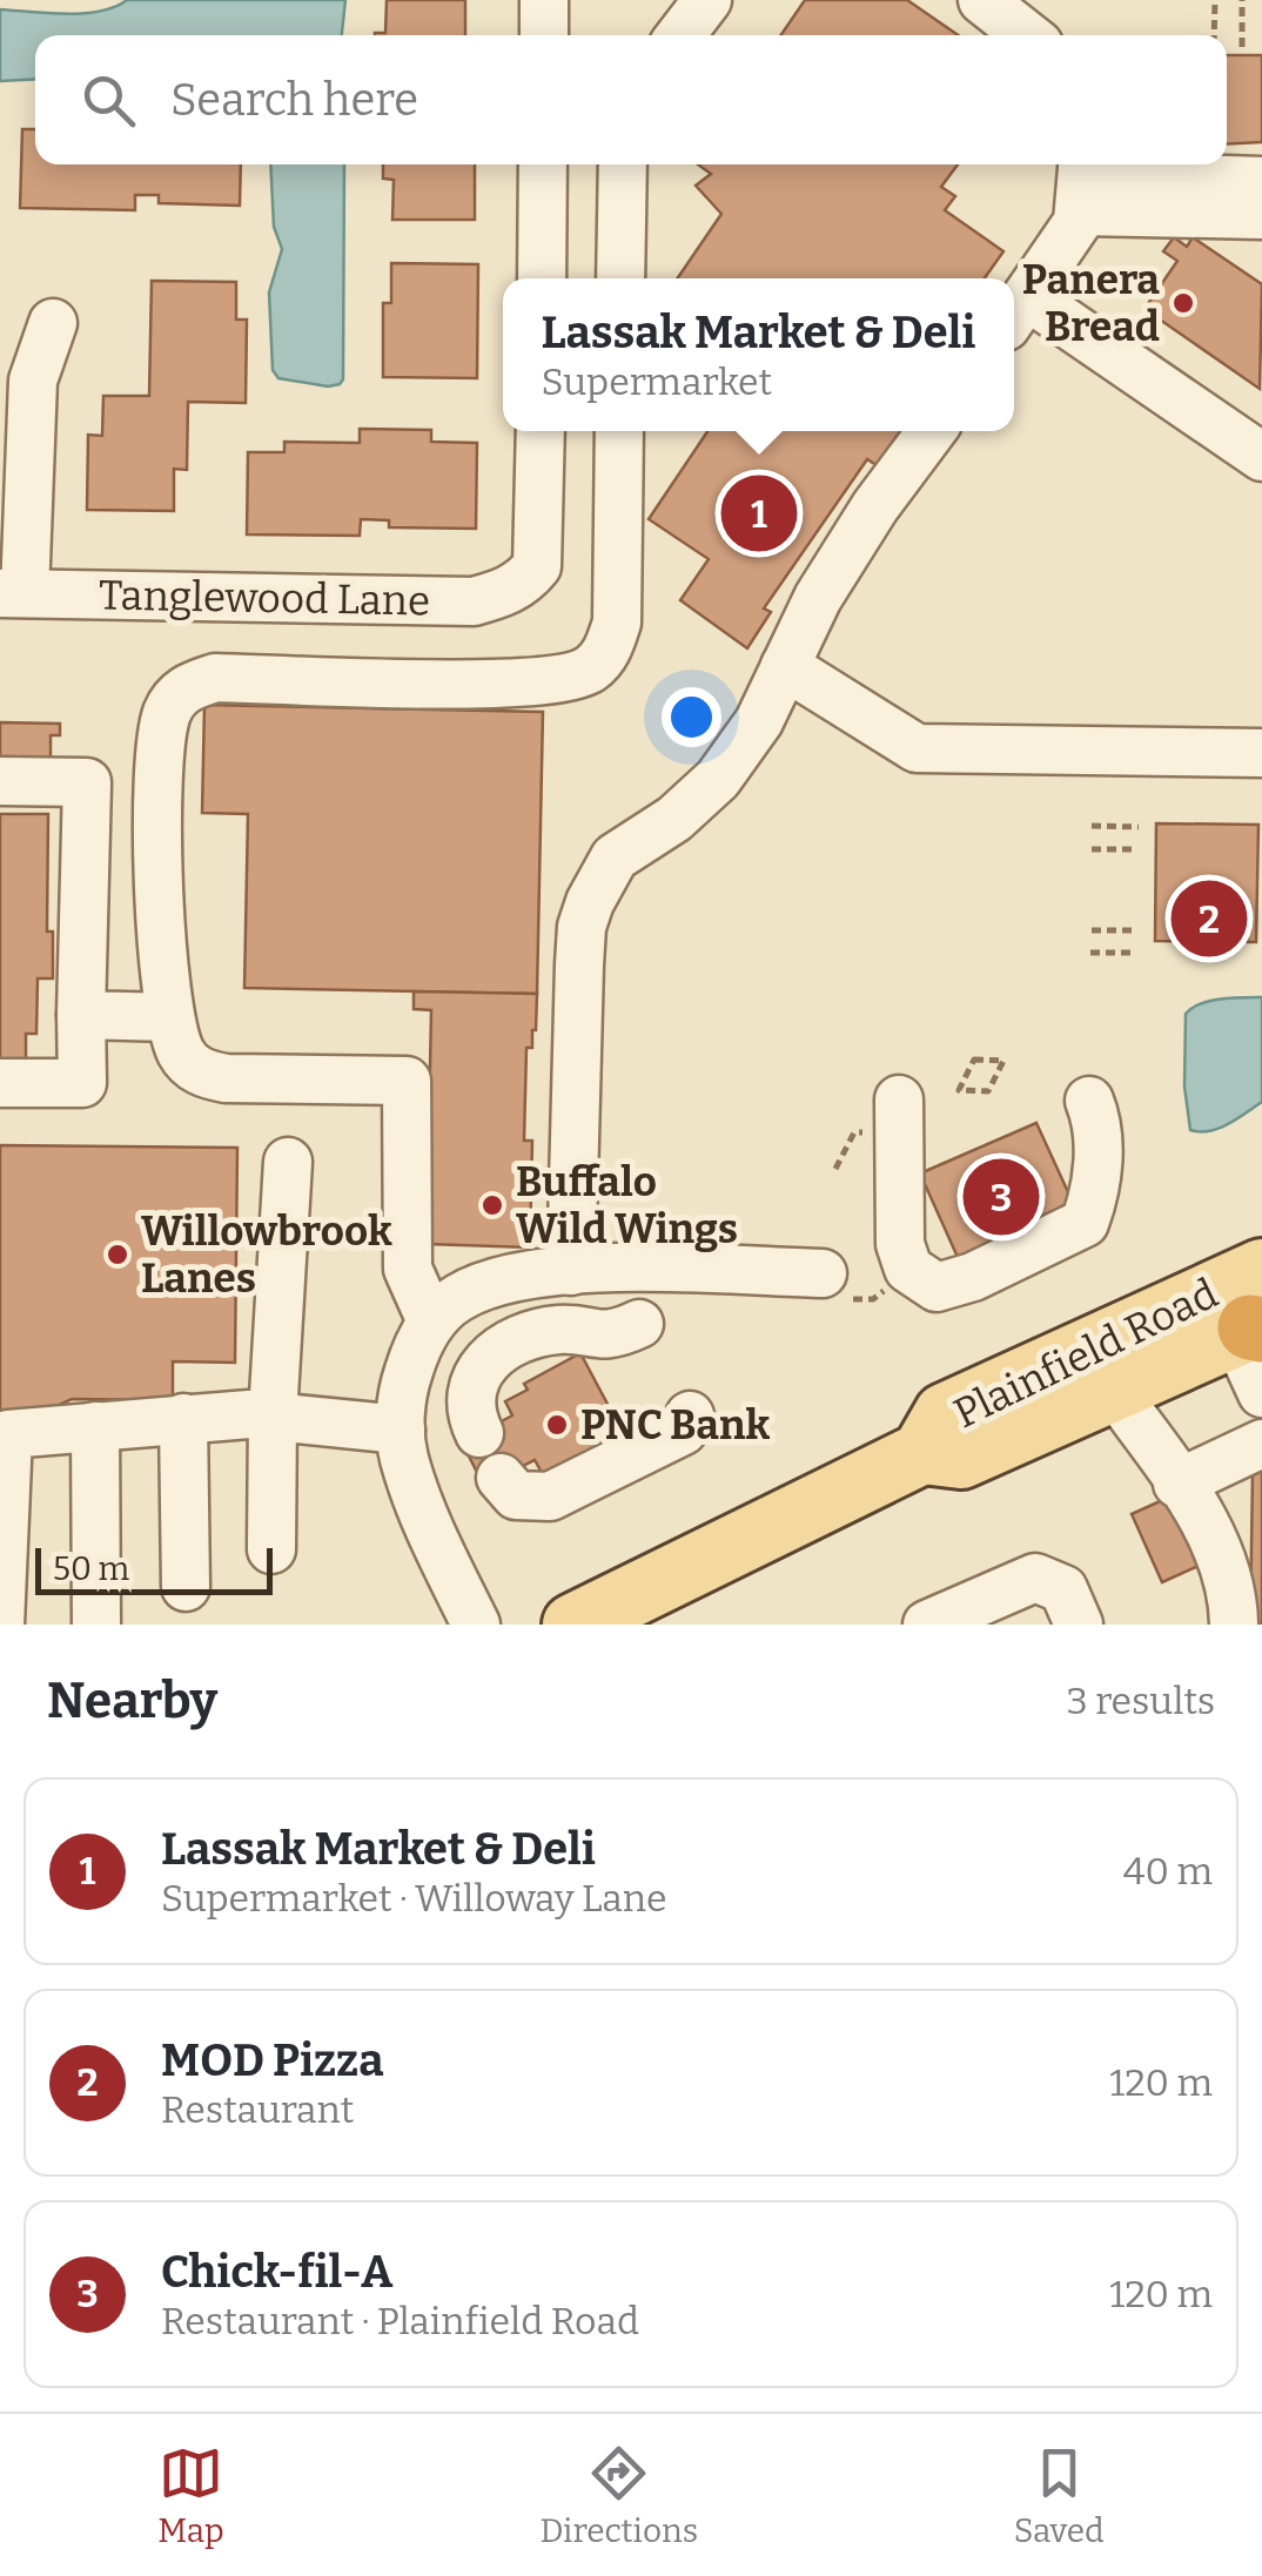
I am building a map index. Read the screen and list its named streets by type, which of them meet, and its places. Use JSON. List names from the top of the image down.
{
  "streets": {
    "main road": ["Plainfield Road"],
    "street": ["Tanglewood Lane"]
  },
  "places": [
    "Panera Bread",
    "Buffalo Wild Wings",
    "Willowbrook Lanes",
    "PNC Bank"
  ],
  "scale_bar": "50 m",
  "page": {
    "search": "Search here",
    "popup": ["Lassak Market & Deli", "Supermarket"],
    "pins": ["1", "2", "3"],
    "scale": "50 m",
    "heading": ["Nearby", "3 results"],
    "list": [
      {
        "mark": "1",
        "name": "Lassak Market & Deli",
        "note": "Supermarket · Willoway Lane",
        "value": "40 m"
      },
      {
        "mark": "2",
        "name": "MOD Pizza",
        "note": "Restaurant",
        "value": "120 m"
      },
      {
        "mark": "3",
        "name": "Chick-fil-A",
        "note": "Restaurant · Plainfield Road",
        "value": "120 m"
      }
    ],
    "nav": ["Map", "Directions", "Saved"]
  }
}
